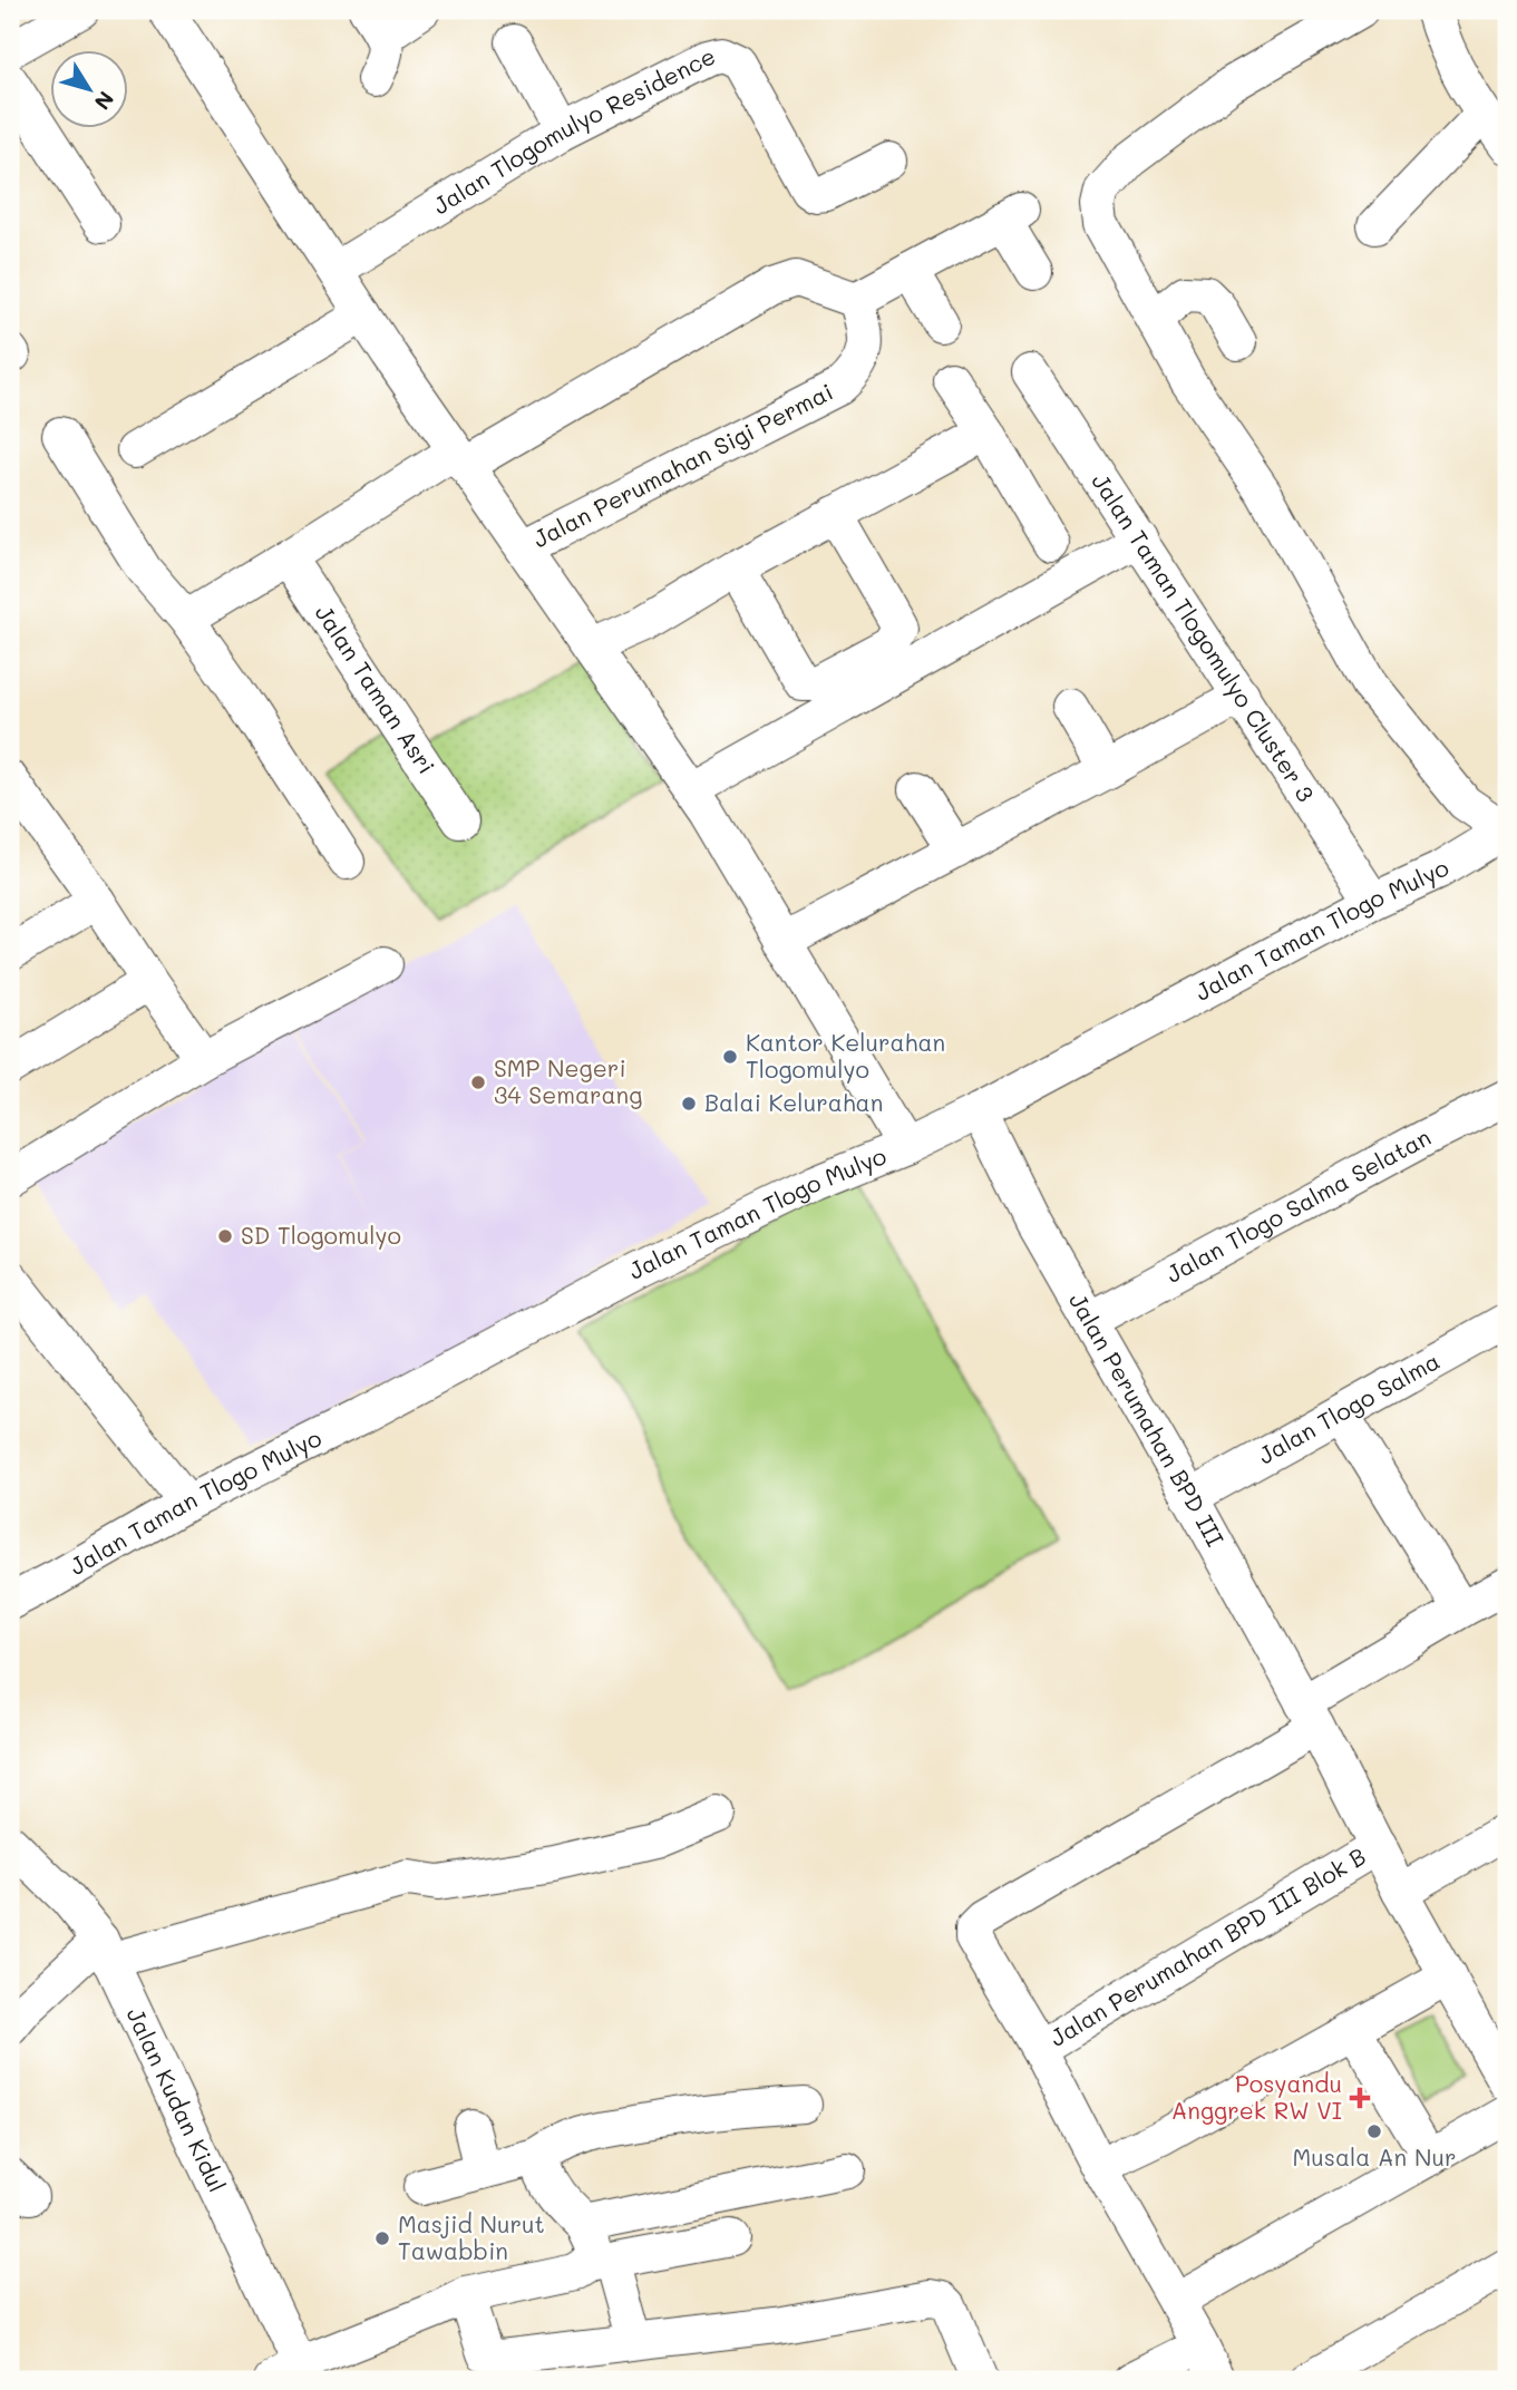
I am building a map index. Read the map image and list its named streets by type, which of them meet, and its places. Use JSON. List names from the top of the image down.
{
  "streets": {
    "street": [
      "Jalan Tlogomulyo Residence",
      "Jalan Perumahan Sigi Permai",
      "Jalan Taman Tlogomulyo Cluster 3",
      "Jalan Taman Asri",
      "Jalan Taman Tlogo Mulyo",
      "Jalan Tlogo Salma Selatan",
      "Jalan Tlogo Salma",
      "Jalan Perumahan BPD III",
      "Jalan Perumahan BPD III Blok B",
      "Jalan Kudan Kidul"
    ]
  },
  "crossings": [
    ["Jalan Taman Tlogomulyo Cluster 3", "Jalan Taman Tlogo Mulyo"],
    ["Jalan Taman Tlogo Mulyo", "Jalan Perumahan BPD III"],
    ["Jalan Tlogo Salma Selatan", "Jalan Perumahan BPD III"],
    ["Jalan Tlogo Salma", "Jalan Perumahan BPD III"],
    ["Jalan Perumahan BPD III", "Jalan Perumahan BPD III Blok B"]
  ],
  "places": {
    "other": [
      "Kantor Kelurahan Tlogomulyo",
      "SMP Negeri 34 Semarang",
      "Balai Kelurahan",
      "SD Tlogomulyo",
      "Musala An Nur",
      "Masjid Nurut Tawabbin"
    ],
    "health": ["Posyandu Anggrek RW VI"]
  },
  "north": "bottom right"
}
